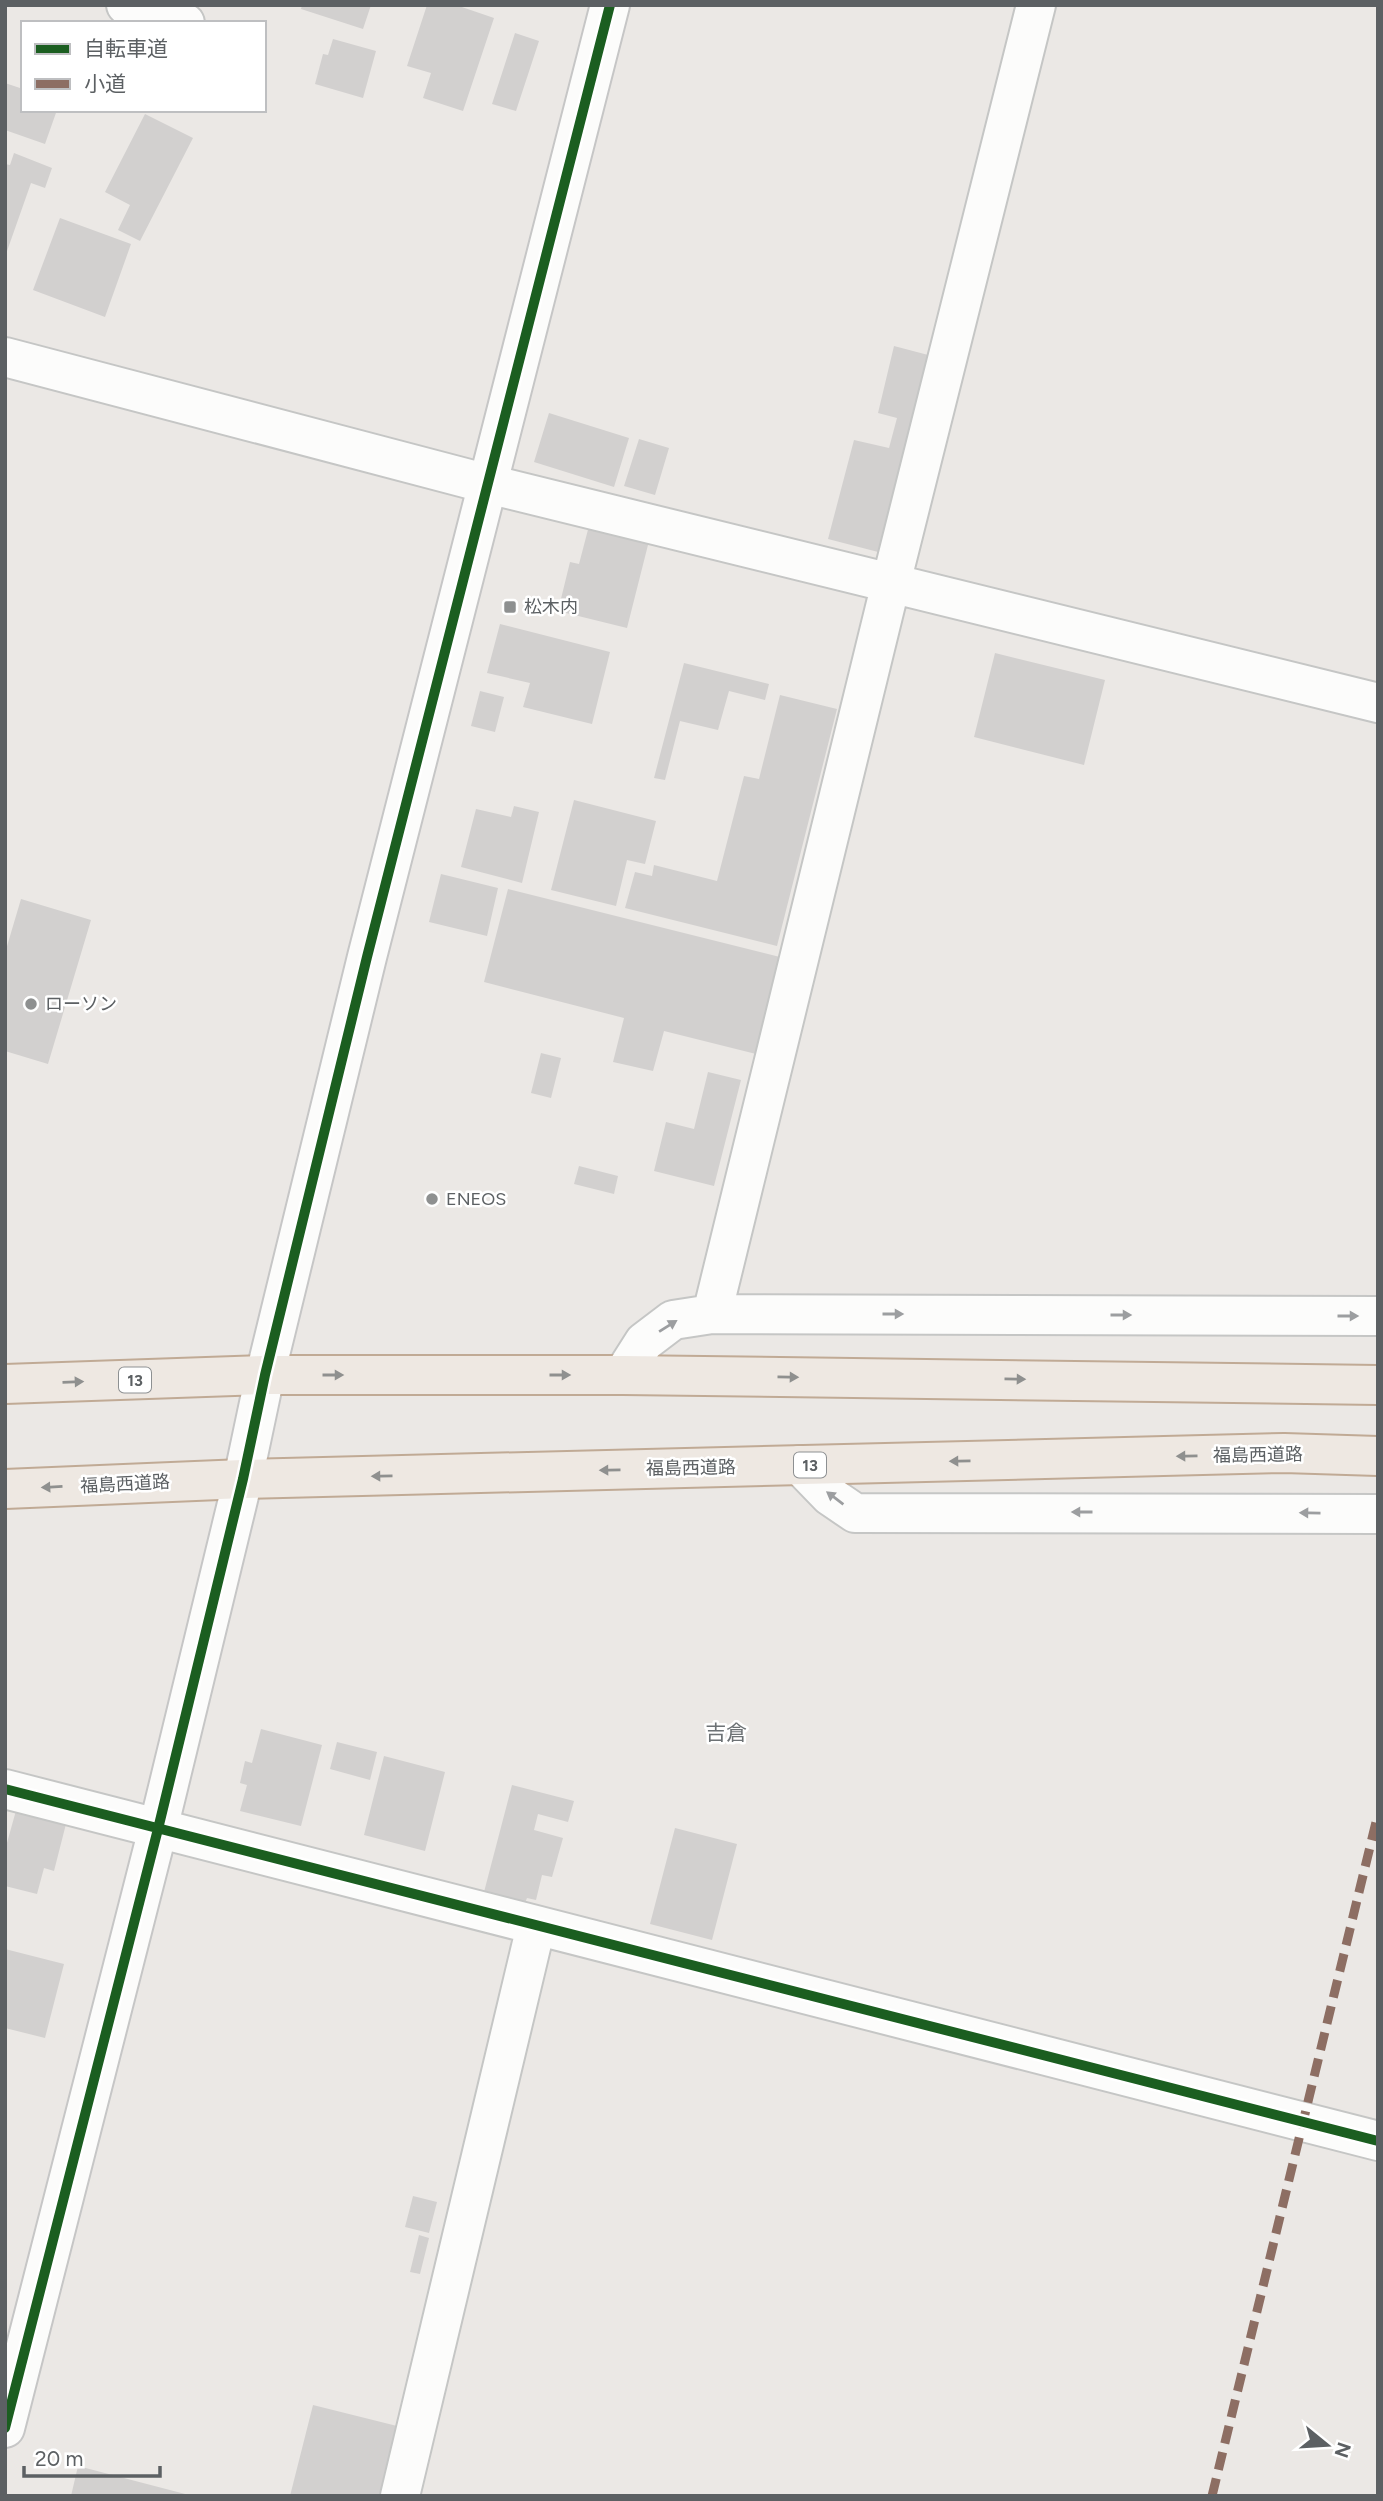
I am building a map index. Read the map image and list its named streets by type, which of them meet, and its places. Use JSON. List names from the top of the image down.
{
  "streets": {
    "highway": ["13", "福島西道路"]
  },
  "districts": ["吉倉"],
  "places": {
    "transit": ["松木内"],
    "other": ["ローソン", "ENEOS"]
  },
  "legend": ["自転車道", "小道"],
  "scale_bar": "20 m",
  "north": "right"
}
